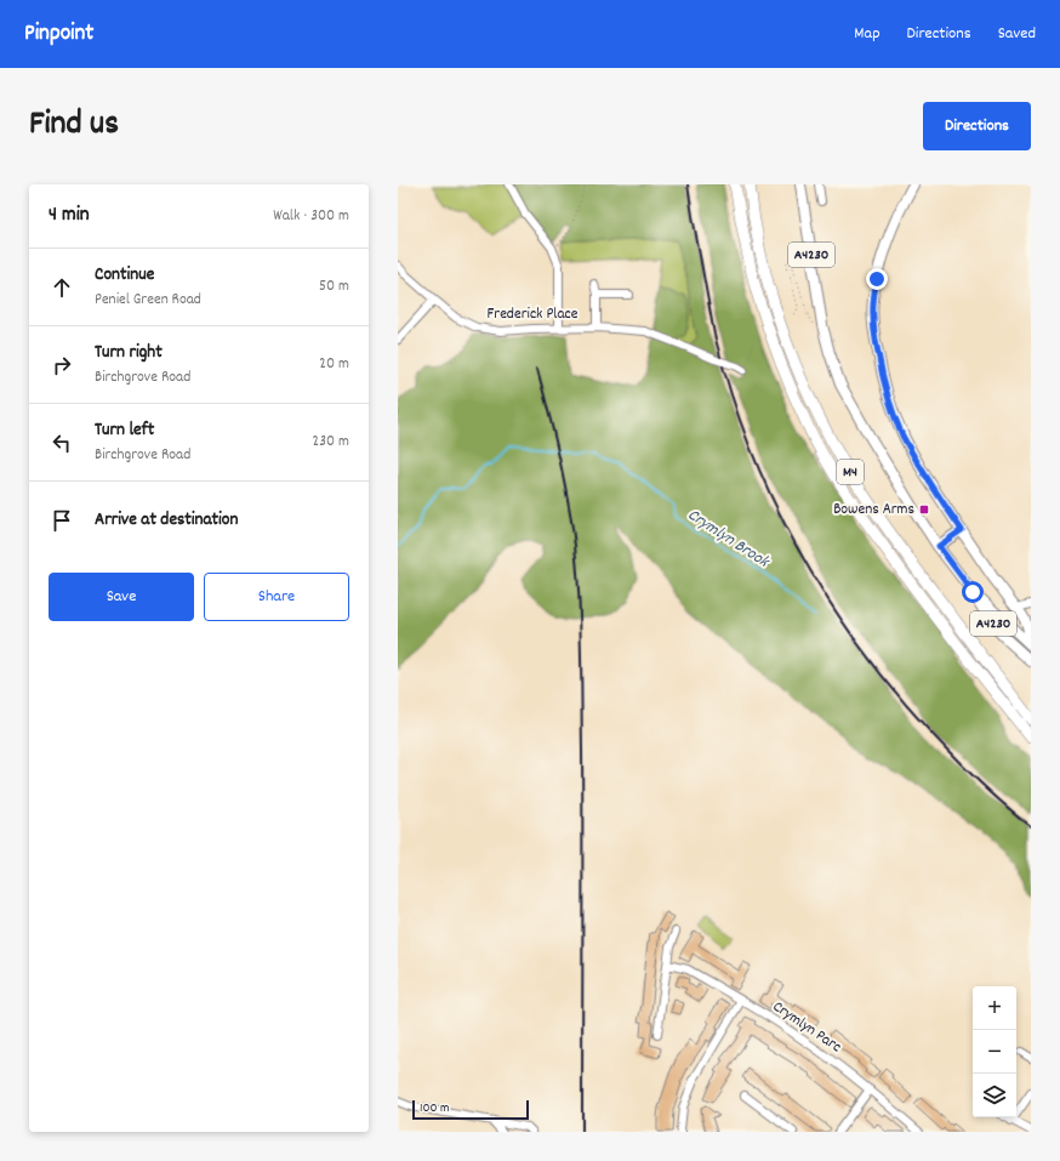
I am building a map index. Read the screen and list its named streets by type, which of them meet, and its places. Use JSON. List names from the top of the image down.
{
  "streets": {
    "highway": ["M4"],
    "main road": ["A4230"],
    "street": ["Frederick Place", "Crymlyn Parc"]
  },
  "water": ["Crymlyn Brook"],
  "places": {
    "transit": ["Bowens Arms"]
  },
  "scale_bar": "100 m",
  "page": {
    "header": "Pinpoint",
    "nav": ["Map", "Directions", "Saved"],
    "title": "Find us",
    "buttons": [
      "Directions",
      ["Save", "Share"]
    ],
    "heading": ["4 min", "Walk · 300 m"],
    "list": [
      ["Continue", "Peniel Green Road", "50 m"],
      ["Turn right", "Birchgrove Road", "20 m"],
      ["Turn left", "Birchgrove Road", "230 m"],
      "Arrive at destination"
    ],
    "map_buttons": ["+", "−"],
    "scale": "100 m"
  }
}
